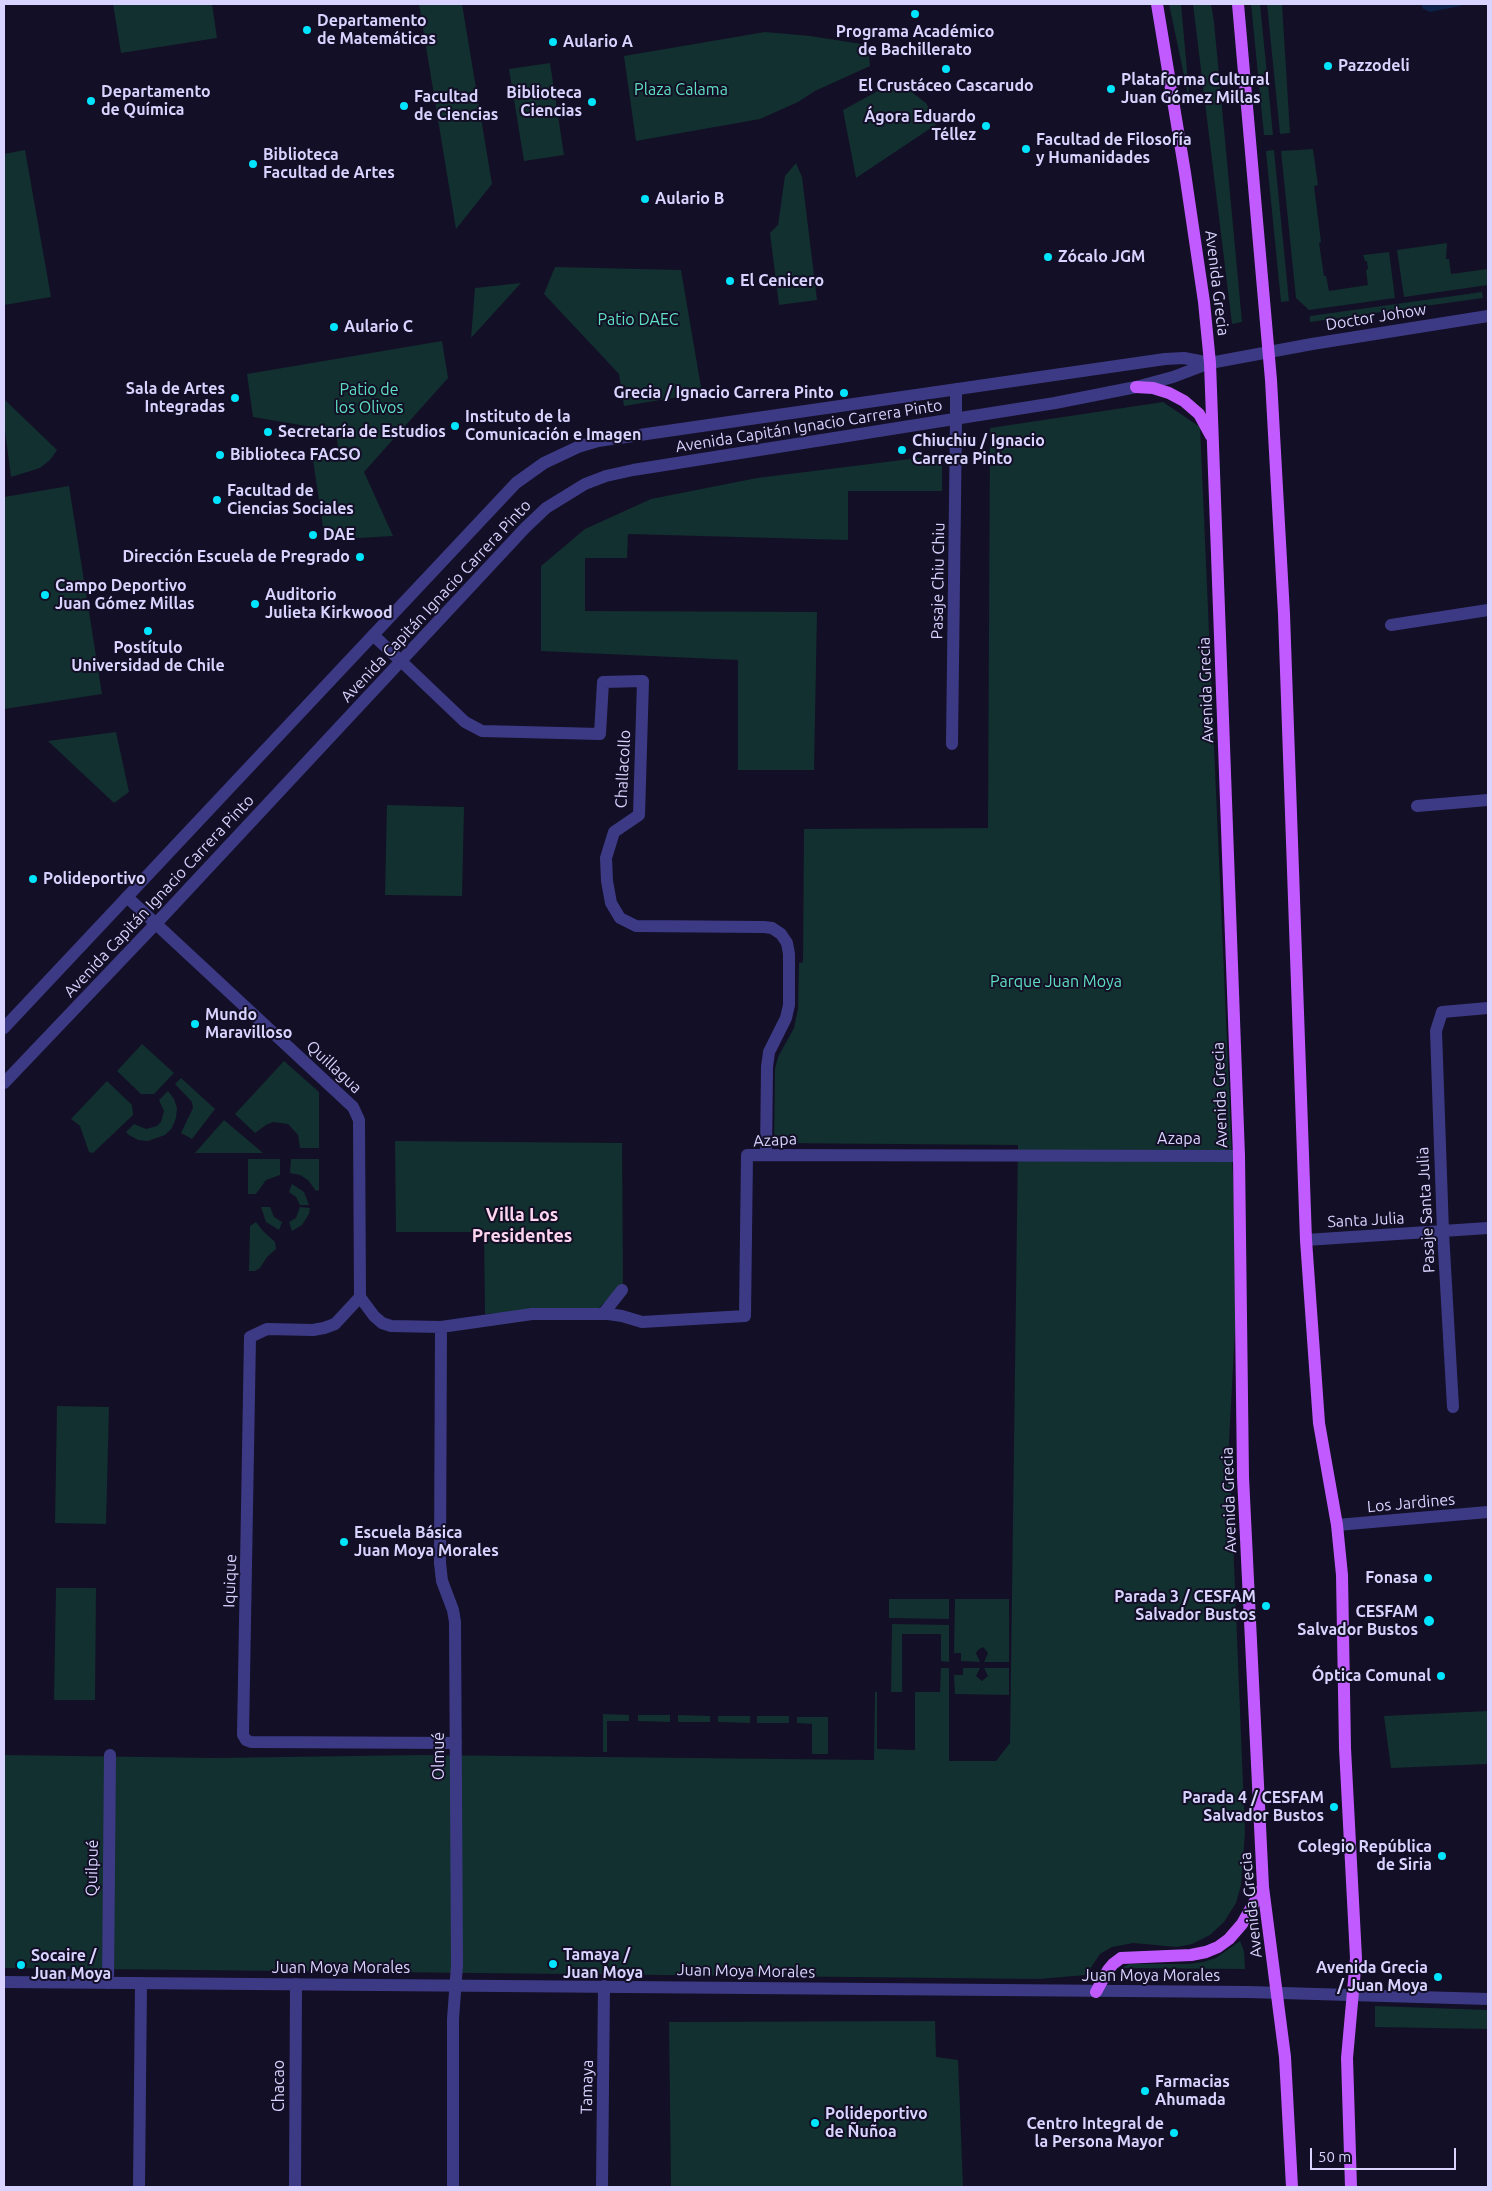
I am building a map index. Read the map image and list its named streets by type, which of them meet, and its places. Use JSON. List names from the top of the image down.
{
  "streets": {
    "main road": ["Avenida Grecia"],
    "street": [
      "Doctor Johow",
      "Avenida Capitán Ignacio Carrera Pinto",
      "Pasaje Chiu Chiu",
      "Challacollo",
      "Quillagua",
      "Azapa",
      "Pasaje Santa Julia",
      "Santa Julia",
      "Los Jardines",
      "Iquique",
      "Olmué",
      "Quilpué",
      "Juan Moya Morales",
      "Chacao",
      "Tamaya"
    ]
  },
  "crossings": [
    ["Avenida Grecia", "Avenida Capitán Ignacio Carrera Pinto"],
    ["Avenida Grecia", "Azapa"],
    ["Avenida Grecia", "Juan Moya Morales"],
    ["Doctor Johow", "Avenida Capitán Ignacio Carrera Pinto"],
    ["Avenida Capitán Ignacio Carrera Pinto", "Pasaje Chiu Chiu"],
    ["Avenida Capitán Ignacio Carrera Pinto", "Challacollo"],
    ["Avenida Capitán Ignacio Carrera Pinto", "Quillagua"],
    ["Challacollo", "Azapa"],
    ["Quillagua", "Iquique"],
    ["Azapa", "Olmué"],
    ["Pasaje Santa Julia", "Santa Julia"],
    ["Iquique", "Olmué"],
    ["Olmué", "Juan Moya Morales"],
    ["Quilpué", "Juan Moya Morales"],
    ["Juan Moya Morales", "Chacao"],
    ["Juan Moya Morales", "Tamaya"]
  ],
  "districts": ["Villa Los Presidentes"],
  "parks": [
    "Plaza Calama",
    "Patio DAEC",
    "Patio de los Olivos",
    "Parque Juan Moya"
  ],
  "places": [
    "Programa Académico de Bachillerato",
    "Departamento de Matemáticas",
    "Aulario A",
    "Pazzodeli",
    "El Crustáceo Cascarudo",
    "Plataforma Cultural Juan Gómez Millas",
    "Departamento de Química",
    "Biblioteca Ciencias",
    "Facultad de Ciencias",
    "Ágora Eduardo Téllez",
    "Facultad de Filosofía y Humanidades",
    "Biblioteca Facultad de Artes",
    "Aulario B",
    "Zócalo JGM",
    "El Cenicero",
    "Aulario C",
    "Grecia / Ignacio Carrera Pinto",
    "Sala de Artes Integradas",
    "Instituto de la Comunicación e Imagen",
    "Secretaría de Estudios",
    "Chiuchiu / Ignacio Carrera Pinto",
    "Biblioteca FACSO",
    "Facultad de Ciencias Sociales",
    "DAE",
    "Dirección Escuela de Pregrado",
    "Campo Deportivo Juan Gómez Millas",
    "Auditorio Julieta Kirkwood",
    "Postítulo Universidad de Chile",
    "Polideportivo",
    "Mundo Maravilloso",
    "Escuela Básica Juan Moya Morales",
    "Fonasa",
    "Parada 3 / CESFAM Salvador Bustos",
    "CESFAM Salvador Bustos",
    "Óptica Comunal",
    "Parada 4 / CESFAM Salvador Bustos",
    "Colegio República de Siria",
    "Tamaya / Juan Moya",
    "Socaire / Juan Moya",
    "Avenida Grecia / Juan Moya",
    "Farmacias Ahumada",
    "Polideportivo de Ñuñoa",
    "Centro Integral de la Persona Mayor"
  ],
  "scale_bar": "50 m"
}
